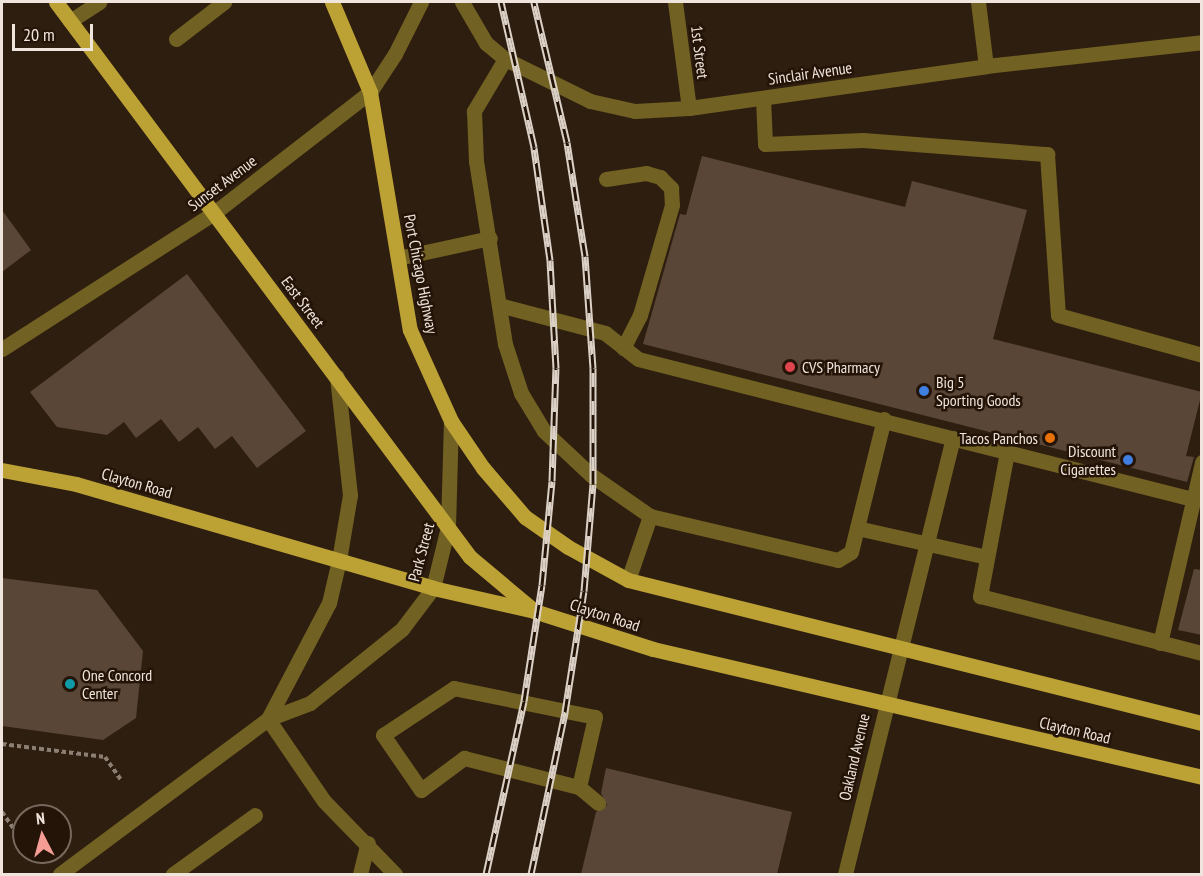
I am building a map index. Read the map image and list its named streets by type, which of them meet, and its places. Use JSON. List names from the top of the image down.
{
  "streets": {
    "main road": ["Port Chicago Highway", "East Street", "Clayton Road"],
    "street": [
      "1st Street",
      "Sinclair Avenue",
      "Sunset Avenue",
      "Park Street",
      "Oakland Avenue"
    ]
  },
  "crossings": [
    ["1st Street", "Sinclair Avenue"],
    ["Sunset Avenue", "Port Chicago Highway"],
    ["Sunset Avenue", "East Street"],
    ["Port Chicago Highway", "Park Street"],
    ["East Street", "Clayton Road"],
    ["East Street", "Park Street"],
    ["Clayton Road", "Park Street"],
    ["Clayton Road", "Oakland Avenue"]
  ],
  "places": [
    "CVS Pharmacy",
    "Big 5 Sporting Goods",
    "Tacos Panchos",
    "Discount Cigarettes",
    "One Concord Center"
  ],
  "scale_bar": "20 m",
  "north": "top"
}
